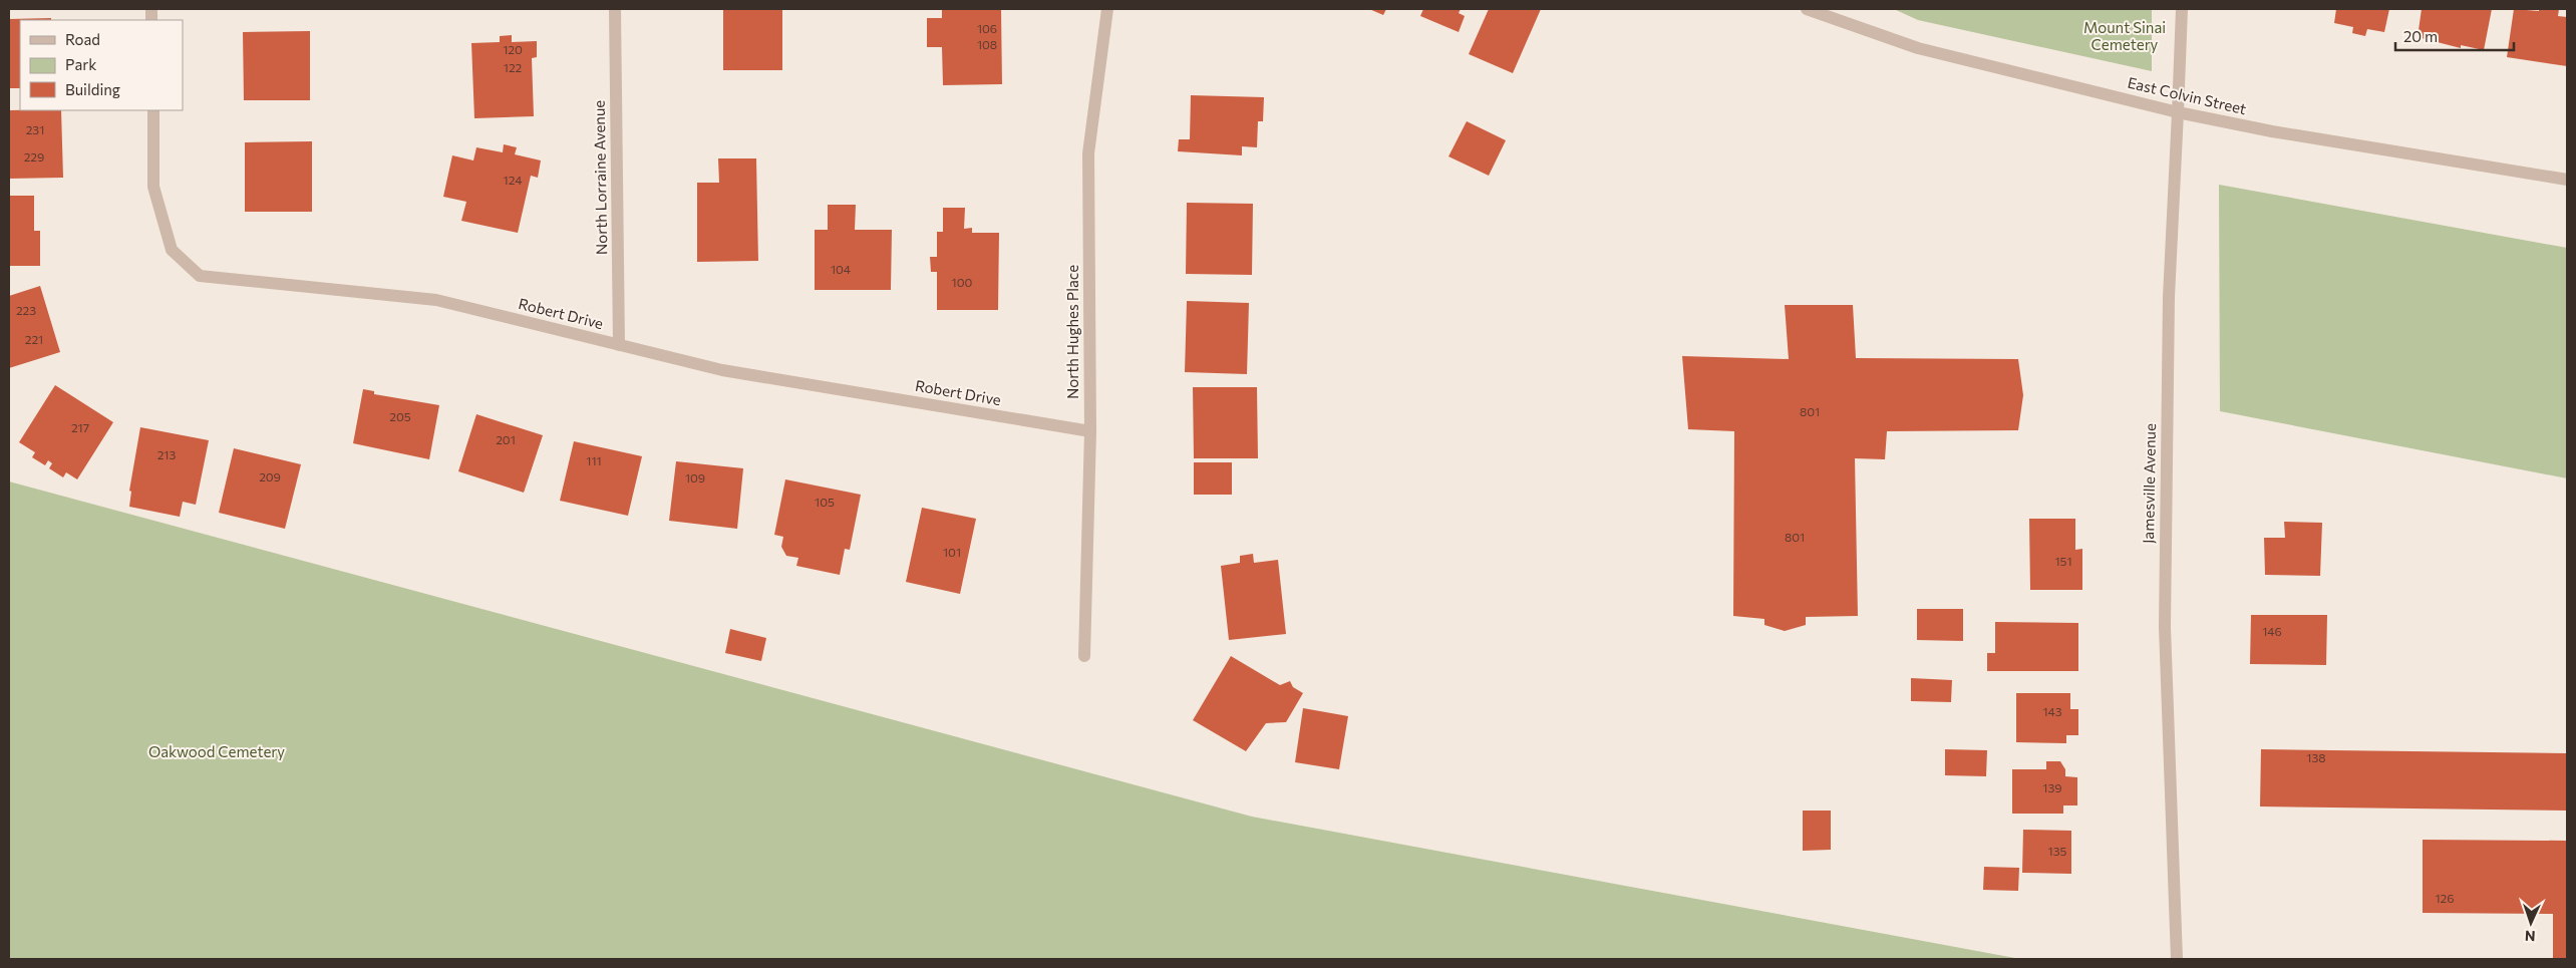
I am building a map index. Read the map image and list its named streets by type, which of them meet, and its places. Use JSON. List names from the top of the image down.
{
  "streets": {
    "street": [
      "East Colvin Street",
      "North Lorraine Avenue",
      "Robert Drive",
      "North Hughes Place",
      "Jamesville Avenue"
    ]
  },
  "crossings": [
    ["East Colvin Street", "Jamesville Avenue"],
    ["North Lorraine Avenue", "Robert Drive"],
    ["Robert Drive", "North Hughes Place"]
  ],
  "parks": ["Mount Sinai Cemetery", "Oakwood Cemetery"],
  "house_numbers": [
    "106",
    "108",
    "120",
    "122",
    "231",
    "229",
    "124",
    "104",
    "100",
    "223",
    "221",
    "801",
    "205",
    "217",
    "201",
    "213",
    "111",
    "209",
    "109",
    "105",
    "801",
    "101",
    "151",
    "146",
    "143",
    "138",
    "139",
    "135",
    "126"
  ],
  "legend": ["Road", "Park", "Building"],
  "scale_bar": "20 m",
  "north": "bottom"
}
